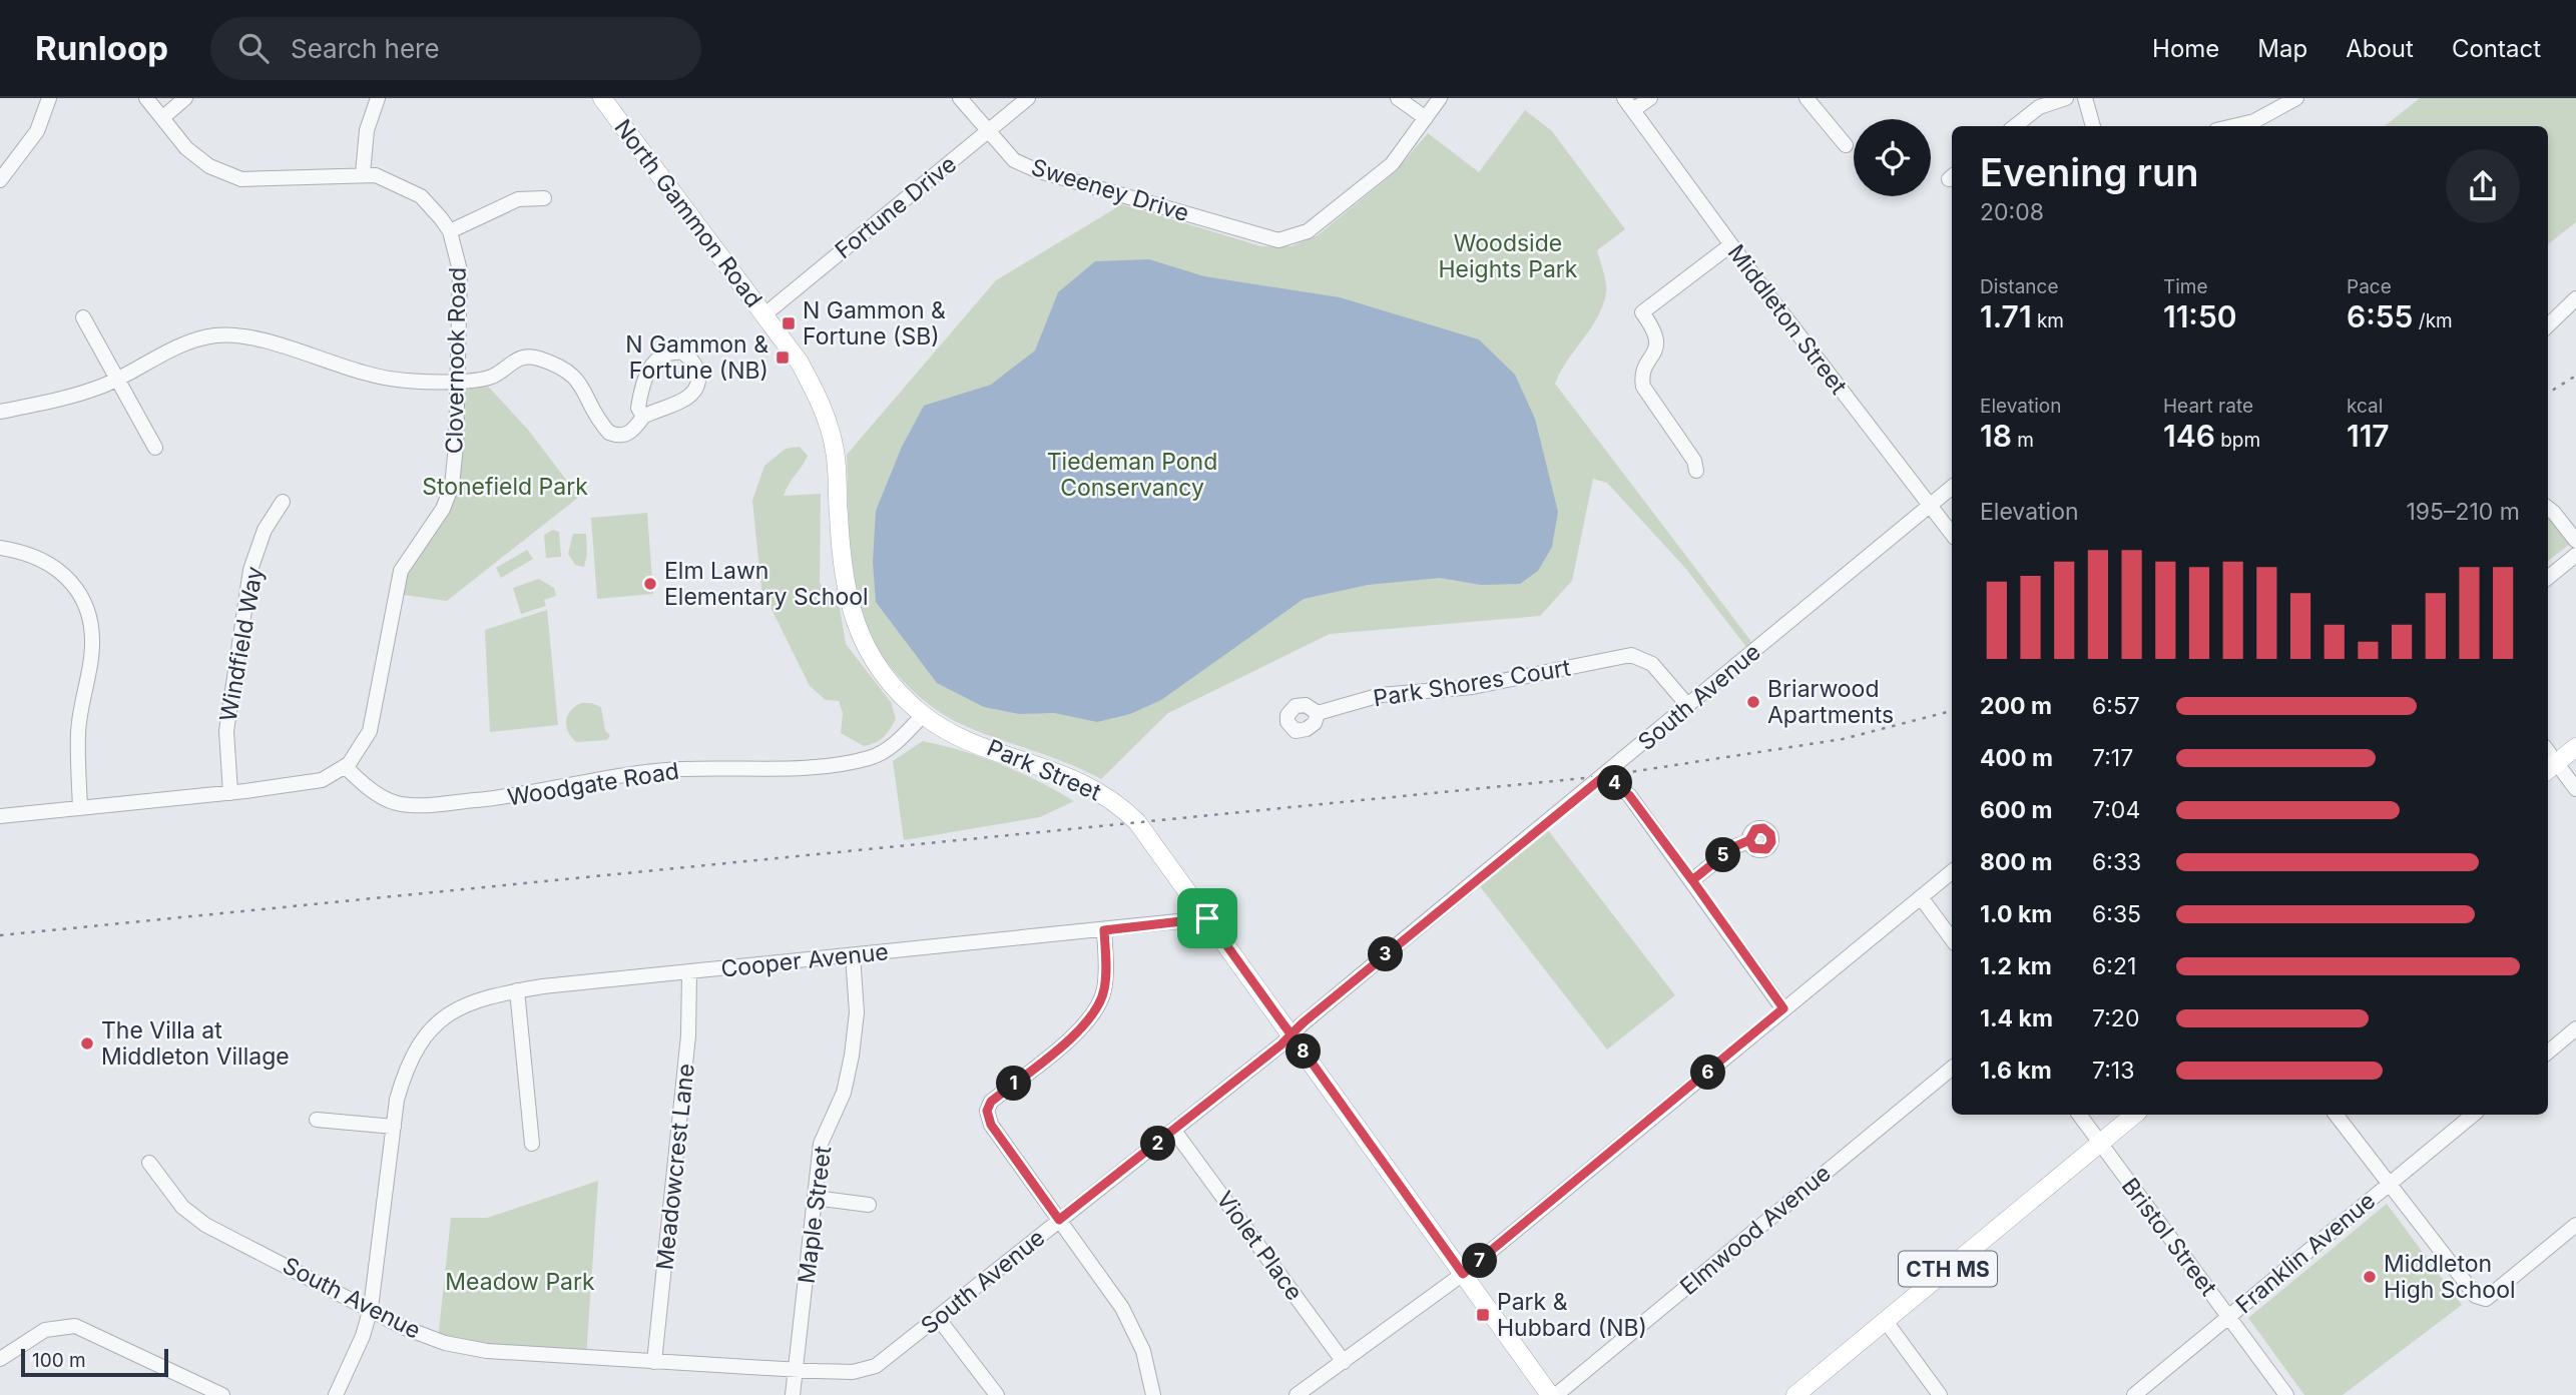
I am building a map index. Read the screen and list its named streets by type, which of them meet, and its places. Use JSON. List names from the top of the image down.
{
  "streets": {
    "main road": ["North Gammon Road", "Park Street", "CTH MS"],
    "street": [
      "Sweeney Drive",
      "Fortune Drive",
      "Middleton Street",
      "Clovernook Road",
      "Windfield Way",
      "Park Shores Court",
      "South Avenue",
      "Woodgate Road",
      "Cooper Avenue",
      "Meadowcrest Lane",
      "Maple Street",
      "Elmwood Avenue",
      "Bristol Street",
      "Violet Place",
      "Franklin Avenue"
    ]
  },
  "crossings": [
    ["Sweeney Drive", "Fortune Drive"],
    ["Fortune Drive", "North Gammon Road"],
    ["North Gammon Road", "Park Street"],
    ["North Gammon Road", "Woodgate Road"],
    ["Middleton Street", "South Avenue"],
    ["Clovernook Road", "Windfield Way"],
    ["Clovernook Road", "Woodgate Road"],
    ["Park Shores Court", "South Avenue"],
    ["South Avenue", "Park Street"],
    ["South Avenue", "Cooper Avenue"],
    ["South Avenue", "Meadowcrest Lane"],
    ["South Avenue", "Maple Street"],
    ["South Avenue", "Violet Place"],
    ["Park Street", "Cooper Avenue"],
    ["Cooper Avenue", "Meadowcrest Lane"],
    ["Cooper Avenue", "Maple Street"],
    ["Bristol Street", "Franklin Avenue"],
    ["Bristol Street", "CTH MS"]
  ],
  "parks": [
    "Woodside Heights Park",
    "Tiedeman Pond Conservancy",
    "Stonefield Park",
    "Meadow Park"
  ],
  "places": {
    "transit": ["N Gammon & Fortune (SB)", "N Gammon & Fortune (NB)", "Park & Hubbard (NB)"],
    "other": [
      "Elm Lawn Elementary School",
      "Briarwood Apartments",
      "The Villa at Middleton Village",
      "Middleton High School"
    ]
  },
  "scale_bar": "100 m",
  "page": {
    "header": "Runloop",
    "search": "Search here",
    "nav": [
      "Home",
      "Map",
      "About",
      "Contact"
    ],
    "heading": ["Evening run", "20:08"],
    "stats": [
      ["Distance", "1.71 km"],
      ["Time", "11:50"],
      ["Pace", "6:55 /km"],
      ["Elevation", "18 m"],
      ["Heart rate", "146 bpm"],
      ["kcal", "117"]
    ],
    "chart": ["Elevation", "195–210 m"],
    "list": [
      {
        "name": "200 m",
        "note": "6:57"
      },
      {
        "name": "400 m",
        "note": "7:17"
      },
      {
        "name": "600 m",
        "note": "7:04"
      },
      {
        "name": "800 m",
        "note": "6:33"
      },
      {
        "name": "1.0 km",
        "note": "6:35"
      },
      {
        "name": "1.2 km",
        "note": "6:21"
      },
      {
        "name": "1.4 km",
        "note": "7:20"
      },
      {
        "name": "1.6 km",
        "note": "7:13"
      }
    ],
    "pins": [
      "4",
      "5",
      "3",
      "8",
      "6",
      "1",
      "2",
      "7"
    ],
    "scale": "100 m"
  }
}
